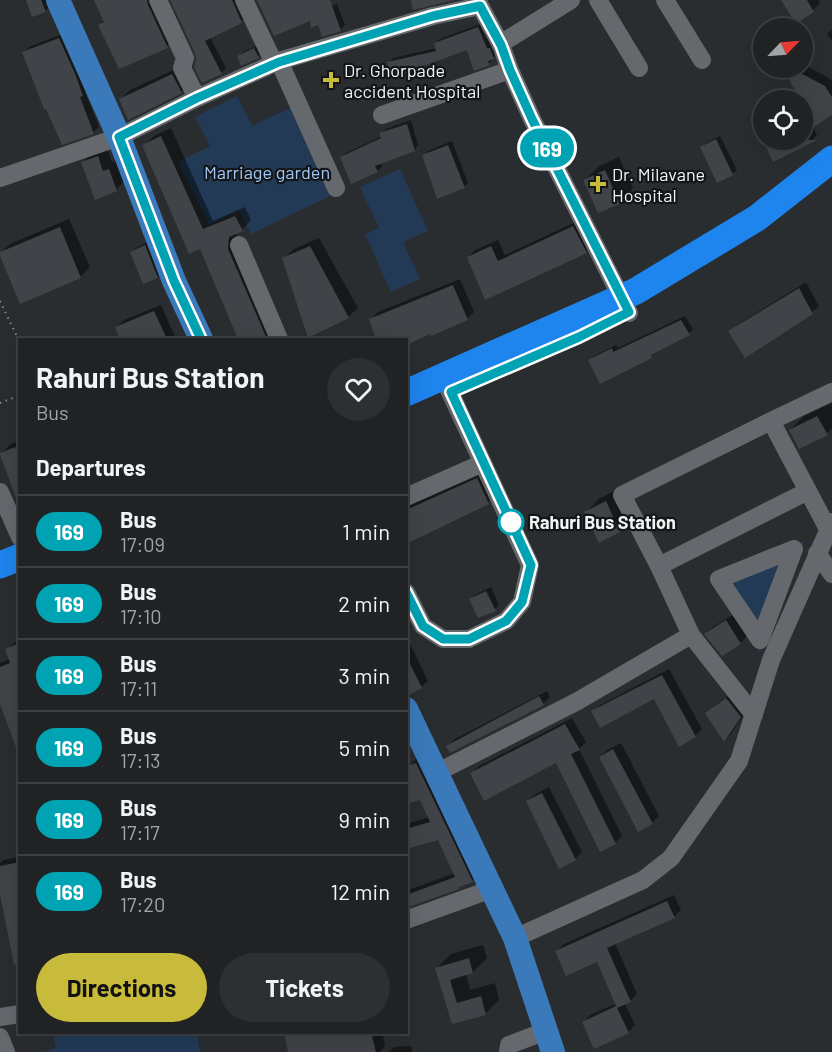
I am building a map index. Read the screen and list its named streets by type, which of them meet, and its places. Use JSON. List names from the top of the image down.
{
  "parks": ["Marriage garden"],
  "places": {
    "health": ["Dr. Ghorpade accident Hospital", "Dr. Milavane Hospital"],
    "other": ["Rahuri Bus Station"]
  },
  "lines": ["bus line 169"],
  "north": "top right",
  "page": {
    "on_map": "169",
    "heading": [
      ["Rahuri Bus Station", "Bus"],
      "Departures"
    ],
    "list": [
      {
        "mark": "169",
        "name": "Bus",
        "note": "17:09",
        "value": "1 min"
      },
      {
        "mark": "169",
        "name": "Bus",
        "note": "17:10",
        "value": "2 min"
      },
      {
        "mark": "169",
        "name": "Bus",
        "note": "17:11",
        "value": "3 min"
      },
      {
        "mark": "169",
        "name": "Bus",
        "note": "17:13",
        "value": "5 min"
      },
      {
        "mark": "169",
        "name": "Bus",
        "note": "17:17",
        "value": "9 min"
      },
      {
        "mark": "169",
        "name": "Bus",
        "note": "17:20",
        "value": "12 min"
      }
    ],
    "buttons": ["Directions", "Tickets"]
  }
}
